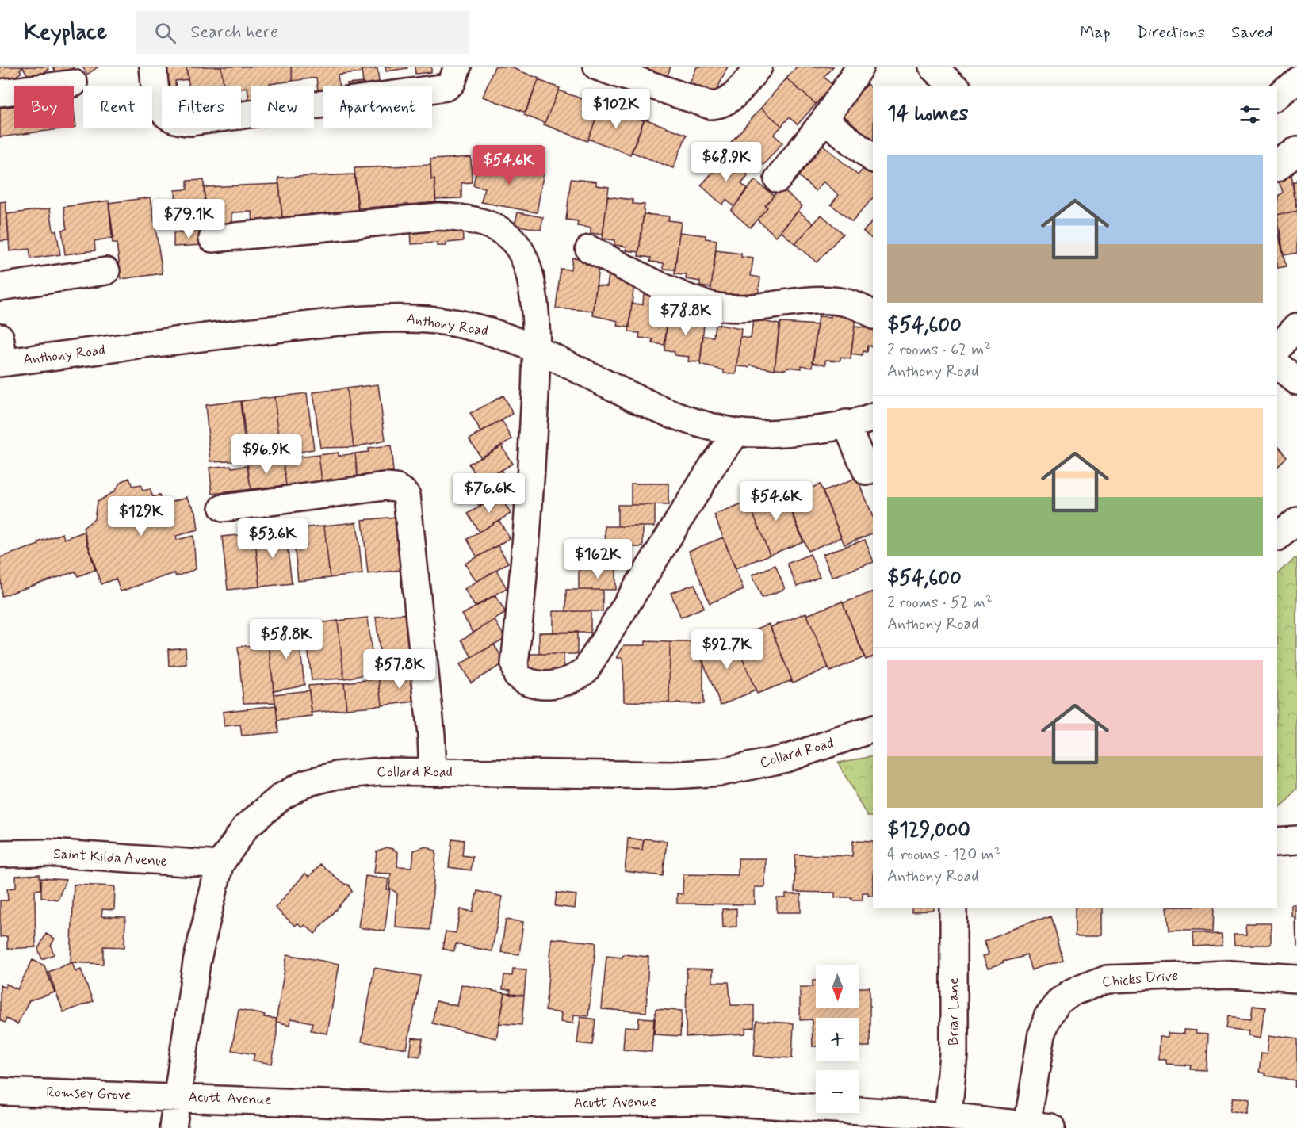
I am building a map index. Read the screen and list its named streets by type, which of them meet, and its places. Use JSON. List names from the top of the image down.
{
  "streets": {
    "street": [
      "Anthony Road",
      "Collard Road",
      "Saint Kilda Avenue",
      "Chicks Drive",
      "Briar Lane",
      "Romsey Grove",
      "Acutt Avenue"
    ]
  },
  "crossings": [
    ["Collard Road", "Saint Kilda Avenue"],
    ["Collard Road", "Romsey Grove"],
    ["Collard Road", "Acutt Avenue"],
    ["Chicks Drive", "Acutt Avenue"],
    ["Briar Lane", "Acutt Avenue"],
    ["Romsey Grove", "Acutt Avenue"]
  ],
  "north": "bottom",
  "page": {
    "header": "Keyplace",
    "search": "Search here",
    "nav": ["Map", "Directions", "Saved"],
    "chip": [
      "Buy",
      "Rent",
      "Filters",
      "New",
      "Apartment"
    ],
    "heading": "14 homes",
    "price": [
      "$102K",
      "$68.9K",
      "$54.6K",
      "$79.1K",
      "$78.8K",
      "$96.9K",
      "$76.6K",
      "$54.6K",
      "$129K",
      "$53.6K",
      "$162K",
      "$58.8K",
      "$92.7K",
      "$57.8K"
    ],
    "list": [
      {
        "name": "$54,600",
        "note": "2 rooms · 62 m² · Anthony Road"
      },
      {
        "name": "$54,600",
        "note": "2 rooms · 52 m² · Anthony Road"
      },
      {
        "name": "$129,000",
        "note": "4 rooms · 120 m² · Anthony Road"
      }
    ],
    "map_buttons": ["+", "−"]
  }
}
